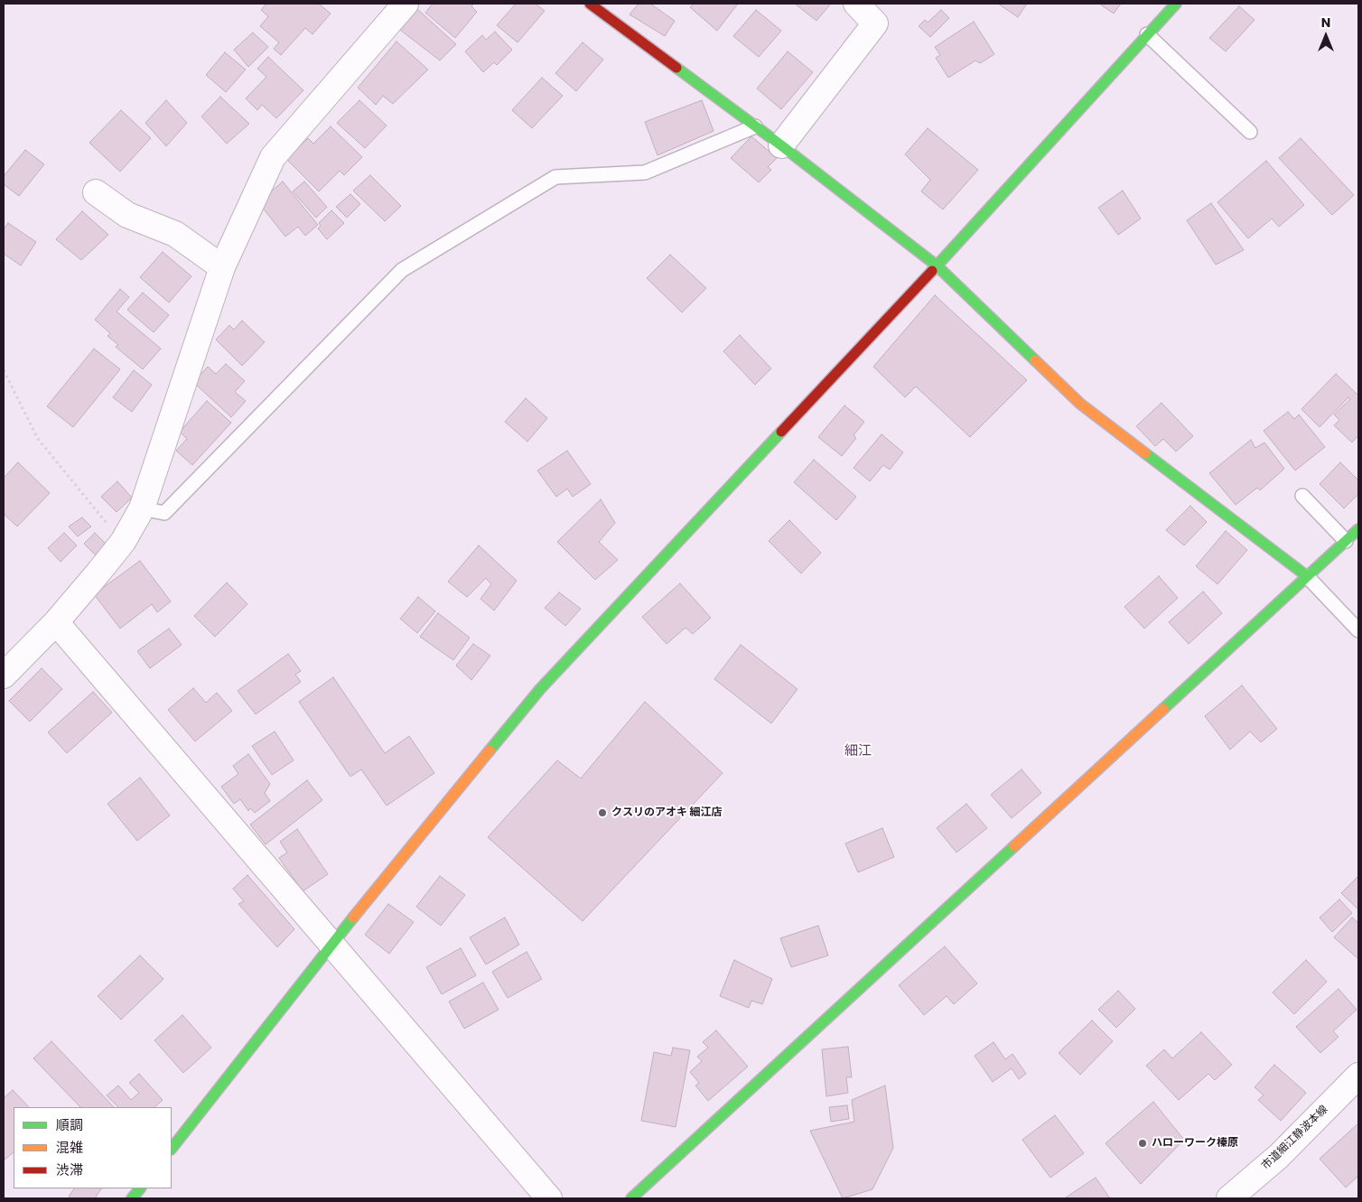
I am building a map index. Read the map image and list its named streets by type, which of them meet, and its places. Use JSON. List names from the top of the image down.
{
  "streets": {
    "street": ["市道細江静波本線"]
  },
  "districts": ["細江"],
  "places": ["クスリのアオキ 細江店", "ハローワーク榛原"],
  "legend": ["順調", "混雑", "渋滞"],
  "north": "top"
}
